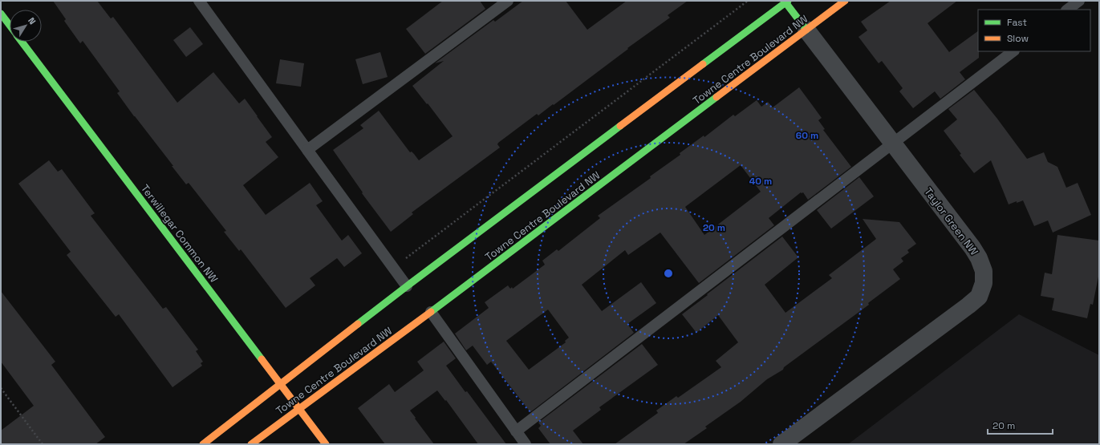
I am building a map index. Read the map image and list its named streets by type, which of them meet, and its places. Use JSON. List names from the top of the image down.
{
  "streets": {
    "street": ["Towne Centre Boulevard NW", "Taylor Green NW", "Terwillegar Common NW"]
  },
  "crossings": [
    ["Towne Centre Boulevard NW", "Taylor Green NW"],
    ["Towne Centre Boulevard NW", "Terwillegar Common NW"]
  ],
  "legend": ["Fast", "Slow"],
  "scale_bar": "20 m",
  "north": "top right",
  "rings": ["60 m", "40 m", "20 m"]
}
